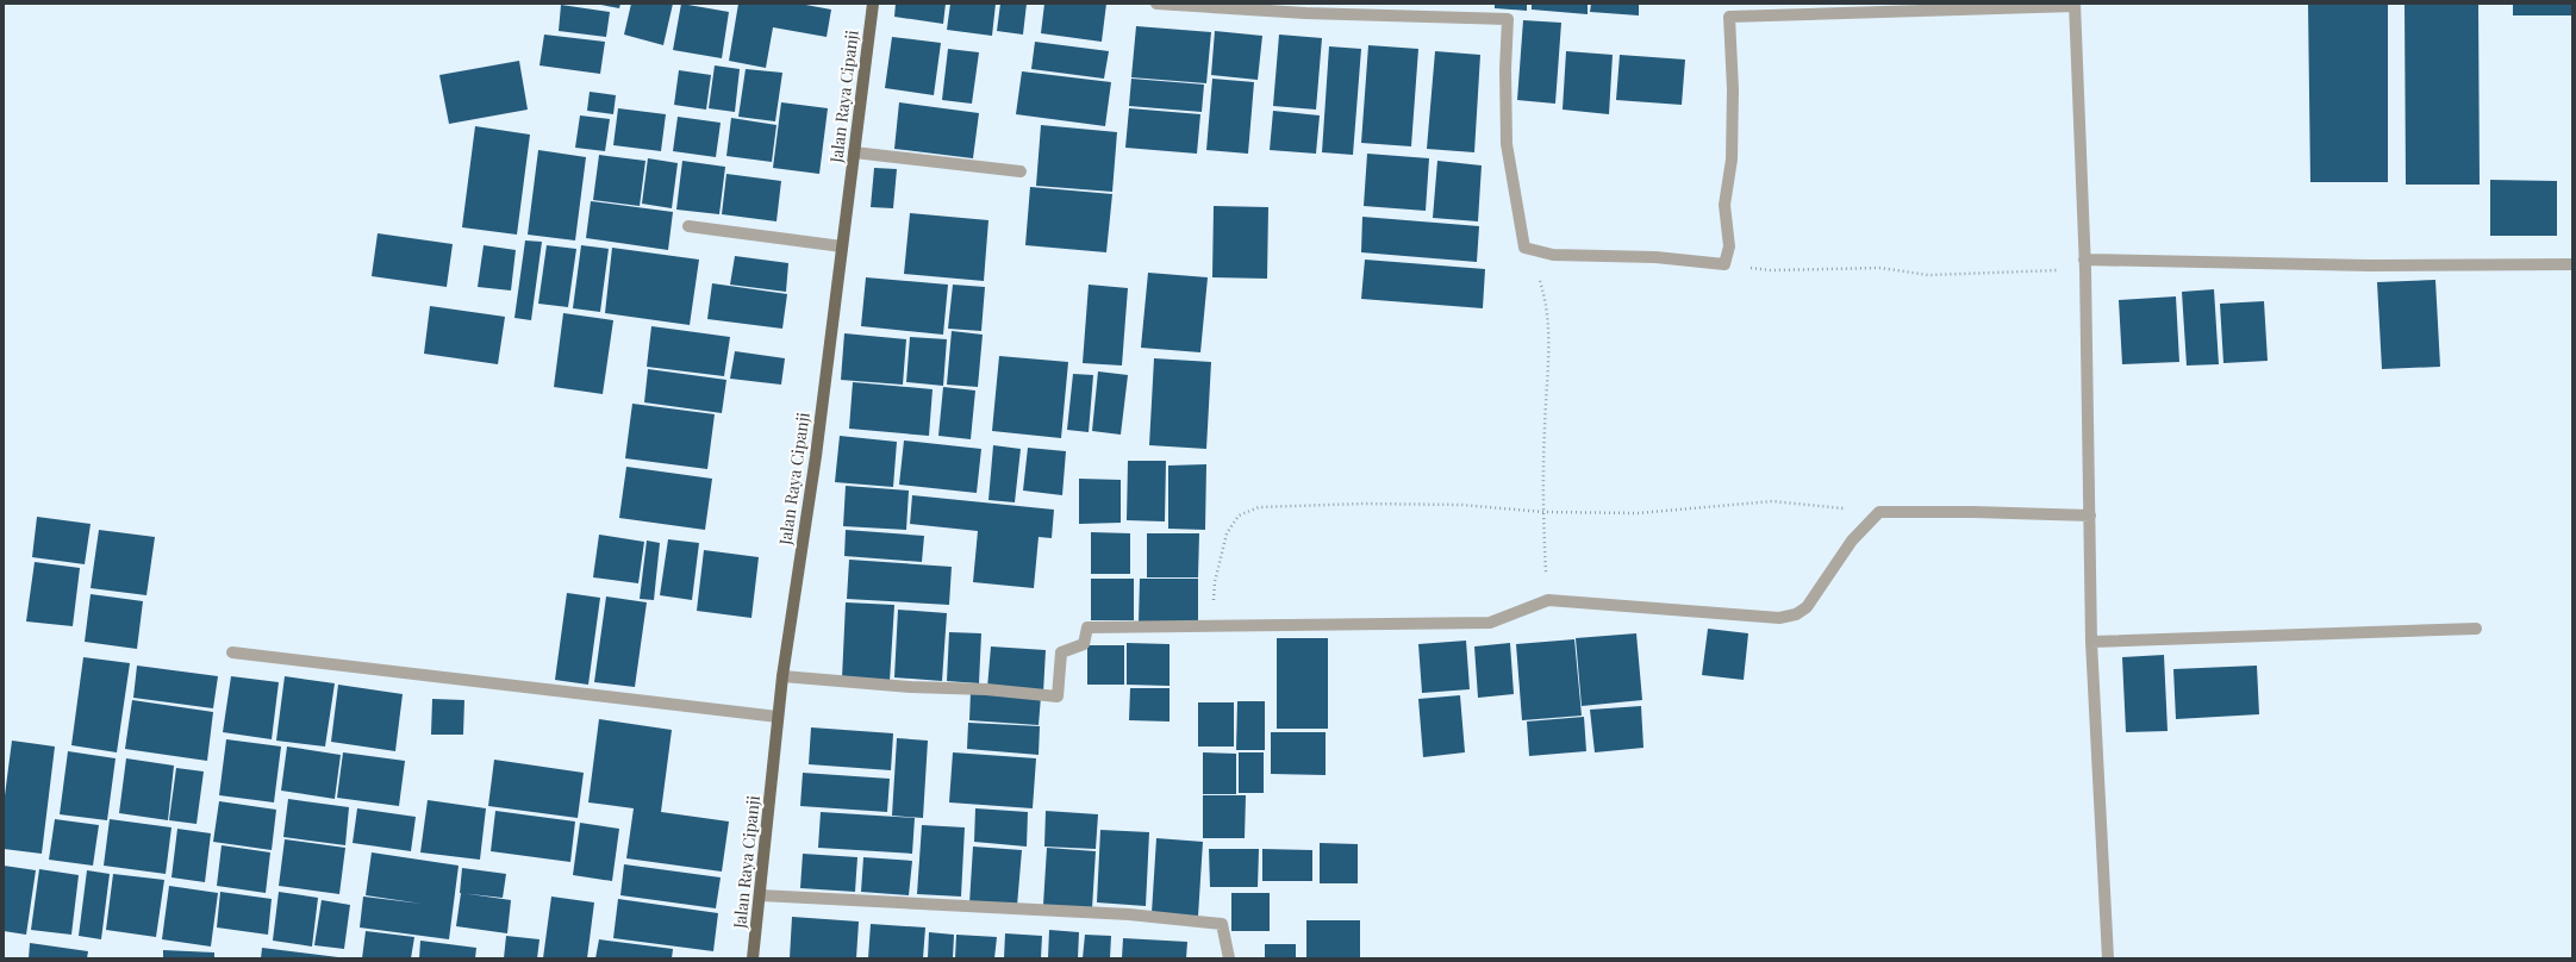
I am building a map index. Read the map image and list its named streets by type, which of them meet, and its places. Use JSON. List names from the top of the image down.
{
  "streets": {
    "main road": ["Jalan Raya Cipanji"]
  }
}
